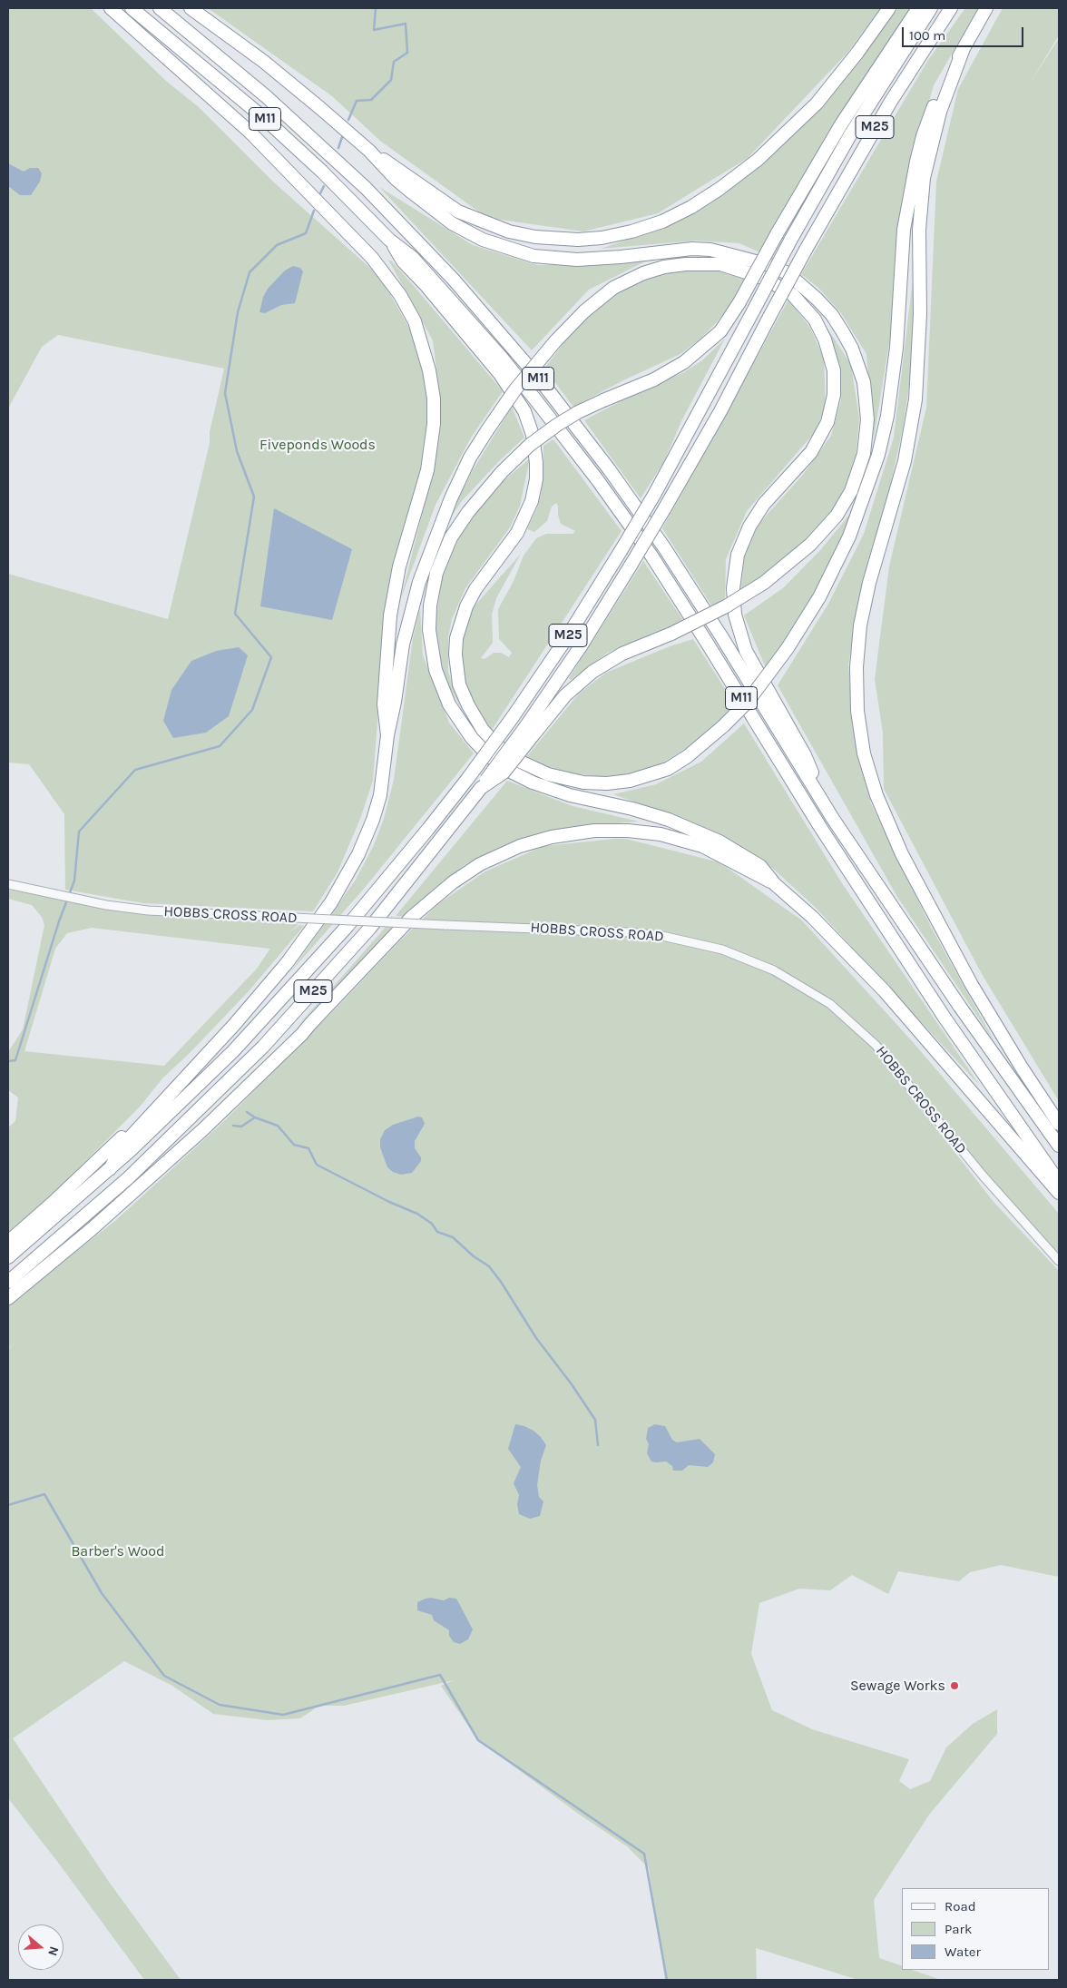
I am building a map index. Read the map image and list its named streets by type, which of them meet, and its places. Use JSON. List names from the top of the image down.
{
  "streets": {
    "highway": ["M11", "M25"],
    "street": ["HOBBS CROSS ROAD"]
  },
  "parks": ["Fiveponds Woods", "Barber's Wood"],
  "places": ["Sewage Works"],
  "legend": ["Road", "Park", "Water"],
  "scale_bar": "100 m",
  "north": "right"
}
